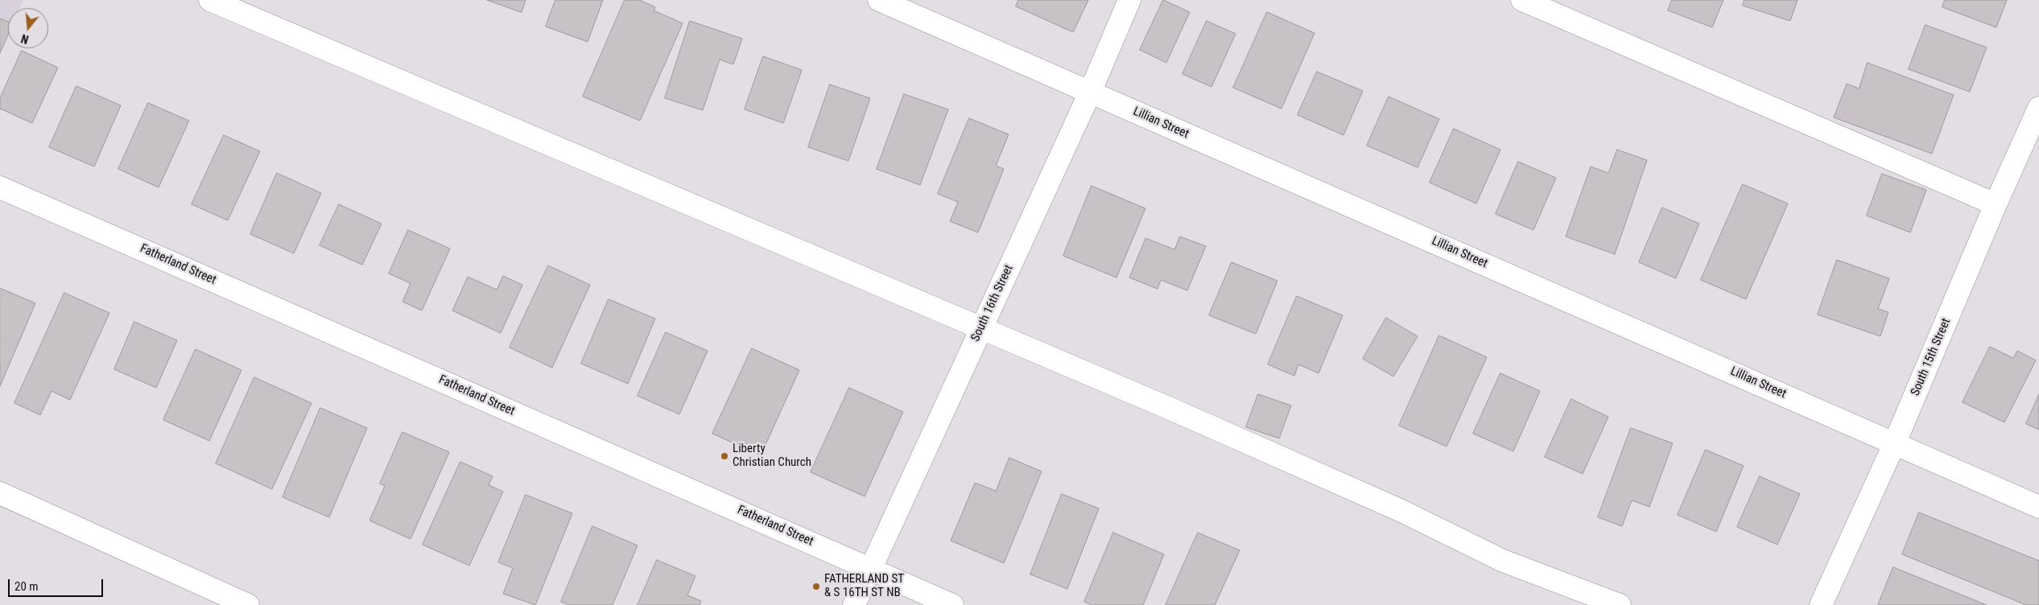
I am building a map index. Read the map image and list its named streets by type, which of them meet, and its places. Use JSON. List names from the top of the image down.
{
  "streets": {
    "street": [
      "Lillian Street",
      "Fatherland Street",
      "South 16th Street",
      "South 15th Street"
    ]
  },
  "crossings": [
    ["Lillian Street", "South 16th Street"],
    ["Lillian Street", "South 15th Street"],
    ["Fatherland Street", "South 16th Street"]
  ],
  "places": ["Liberty Christian Church", "FATHERLAND ST & S 16TH ST NB"],
  "scale_bar": "20 m",
  "north": "bottom"
}
